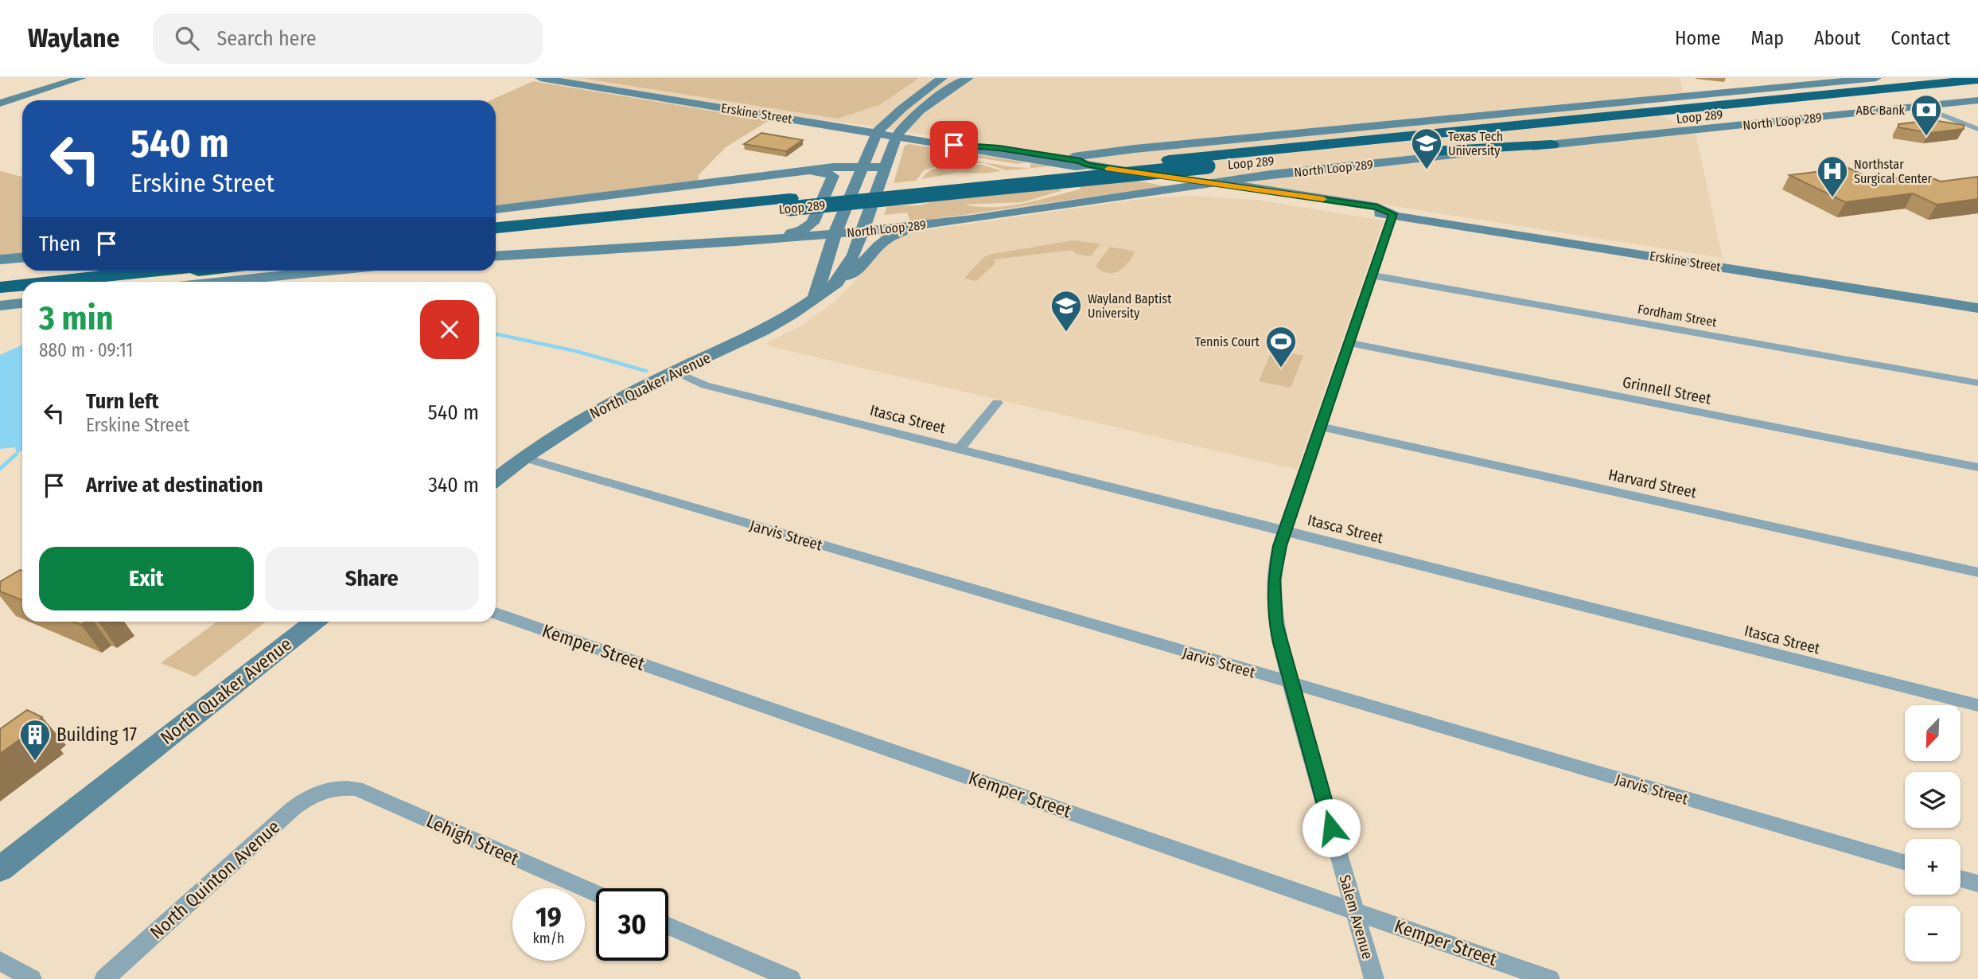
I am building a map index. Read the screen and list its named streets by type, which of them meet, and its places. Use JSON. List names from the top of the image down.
{
  "streets": {
    "highway": ["Loop 289"],
    "main road": ["Erskine Street", "North Loop 289", "North Quaker Avenue"],
    "street": [
      "Fordham Street",
      "Grinnell Street",
      "Itasca Street",
      "Harvard Street",
      "Jarvis Street",
      "Kemper Street",
      "Lehigh Street",
      "North Quinton Avenue",
      "Salem Avenue"
    ]
  },
  "crossings": [
    ["Erskine Street", "North Loop 289"],
    ["Erskine Street", "North Quaker Avenue"],
    ["Erskine Street", "Salem Avenue"],
    ["North Loop 289", "North Quaker Avenue"],
    ["Fordham Street", "Salem Avenue"],
    ["North Quaker Avenue", "Itasca Street"],
    ["North Quaker Avenue", "Jarvis Street"],
    ["Grinnell Street", "Salem Avenue"],
    ["Itasca Street", "Salem Avenue"],
    ["Harvard Street", "Salem Avenue"],
    ["Jarvis Street", "Salem Avenue"],
    ["Kemper Street", "Salem Avenue"],
    ["Lehigh Street", "North Quinton Avenue"]
  ],
  "places": {
    "bank": ["ABC Bank"],
    "school or university": ["Texas Tech University", "Wayland Baptist University"],
    "hospital": ["Northstar Surgical Center"],
    "sports": ["Tennis Court"],
    "building": ["Building 17"]
  },
  "north": "bottom left",
  "page": {
    "header": "Waylane",
    "search": "Search here",
    "nav": [
      "Home",
      "Map",
      "About",
      "Contact"
    ],
    "turn": ["540 m", "Erskine Street"],
    "then": "Then",
    "heading": ["3 min", "880 m · 09:11"],
    "list": [
      {
        "name": "Turn left",
        "note": "Erskine Street",
        "value": "540 m"
      },
      {
        "name": "Arrive at destination",
        "value": "340 m"
      }
    ],
    "buttons": ["Exit", "Share"],
    "map_buttons": ["+", "−"],
    "speed": "19 km/h",
    "limit": "30"
  }
}
